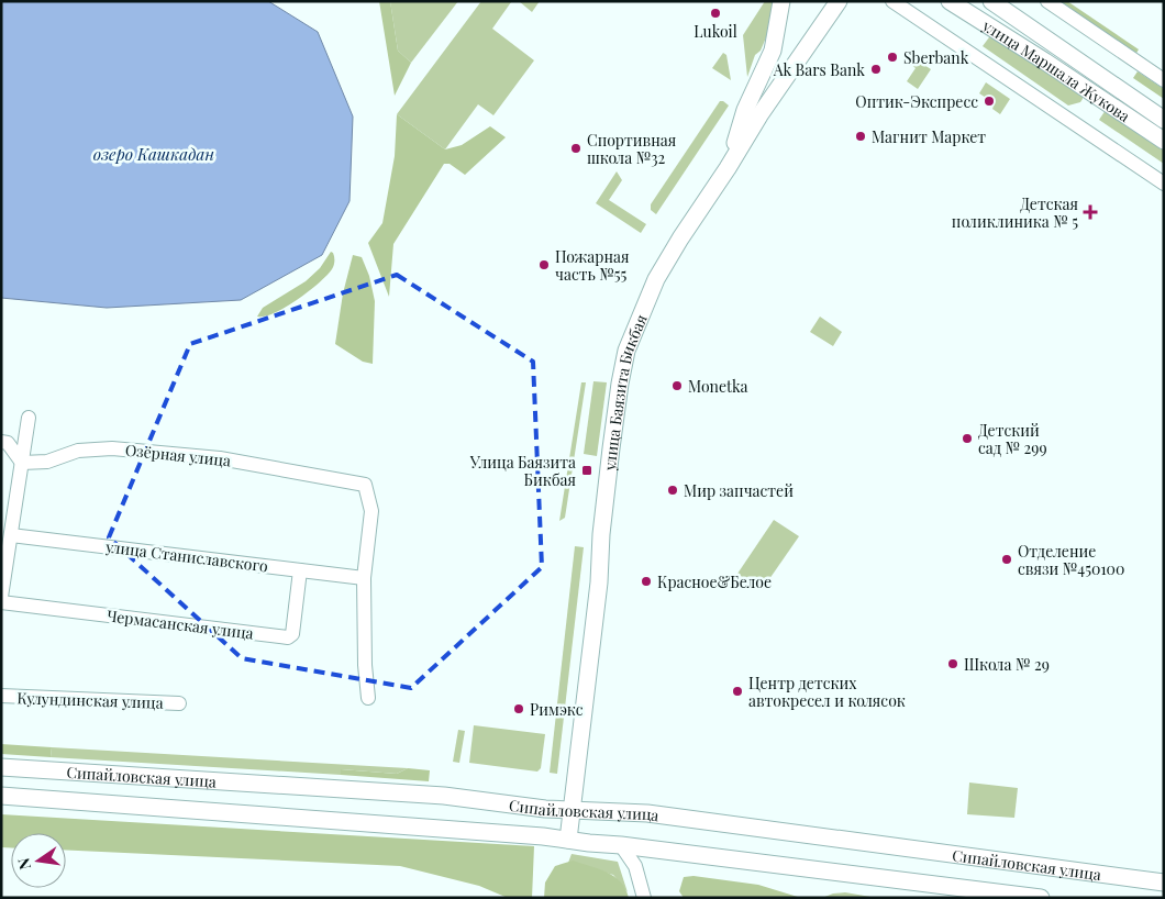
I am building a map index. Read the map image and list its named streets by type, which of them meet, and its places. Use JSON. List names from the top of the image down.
{
  "streets": {
    "main road": ["улица Маршала Жукова", "улица Баязита Бикбая", "Сипайловская улица"],
    "street": [
      "Озёрная улица",
      "улица Станиславского",
      "Чермасанская улица",
      "Кулундинская улица"
    ]
  },
  "crossings": [
    ["улица Баязита Бикбая", "Сипайловская улица"],
    ["Озёрная улица", "улица Станиславского"],
    ["улица Станиславского", "Чермасанская улица"]
  ],
  "water": ["озеро Кашкадан"],
  "places": {
    "other": [
      "Lukoil",
      "Sberbank",
      "Ak Bars Bank",
      "Оптик-Экспресс",
      "Магнит Маркет",
      "Спортивная школа №32",
      "Пожарная часть №55",
      "Monetka",
      "Детский сад № 299",
      "Мир запчастей",
      "Отделение связи №450100",
      "Красное&Белое",
      "Школа № 29",
      "Центр детских автокресел и колясок",
      "Римэкс"
    ],
    "health": ["Детская поликлиника № 5"],
    "transit": ["Улица Баязита Бикбая"]
  },
  "north": "left"
}
